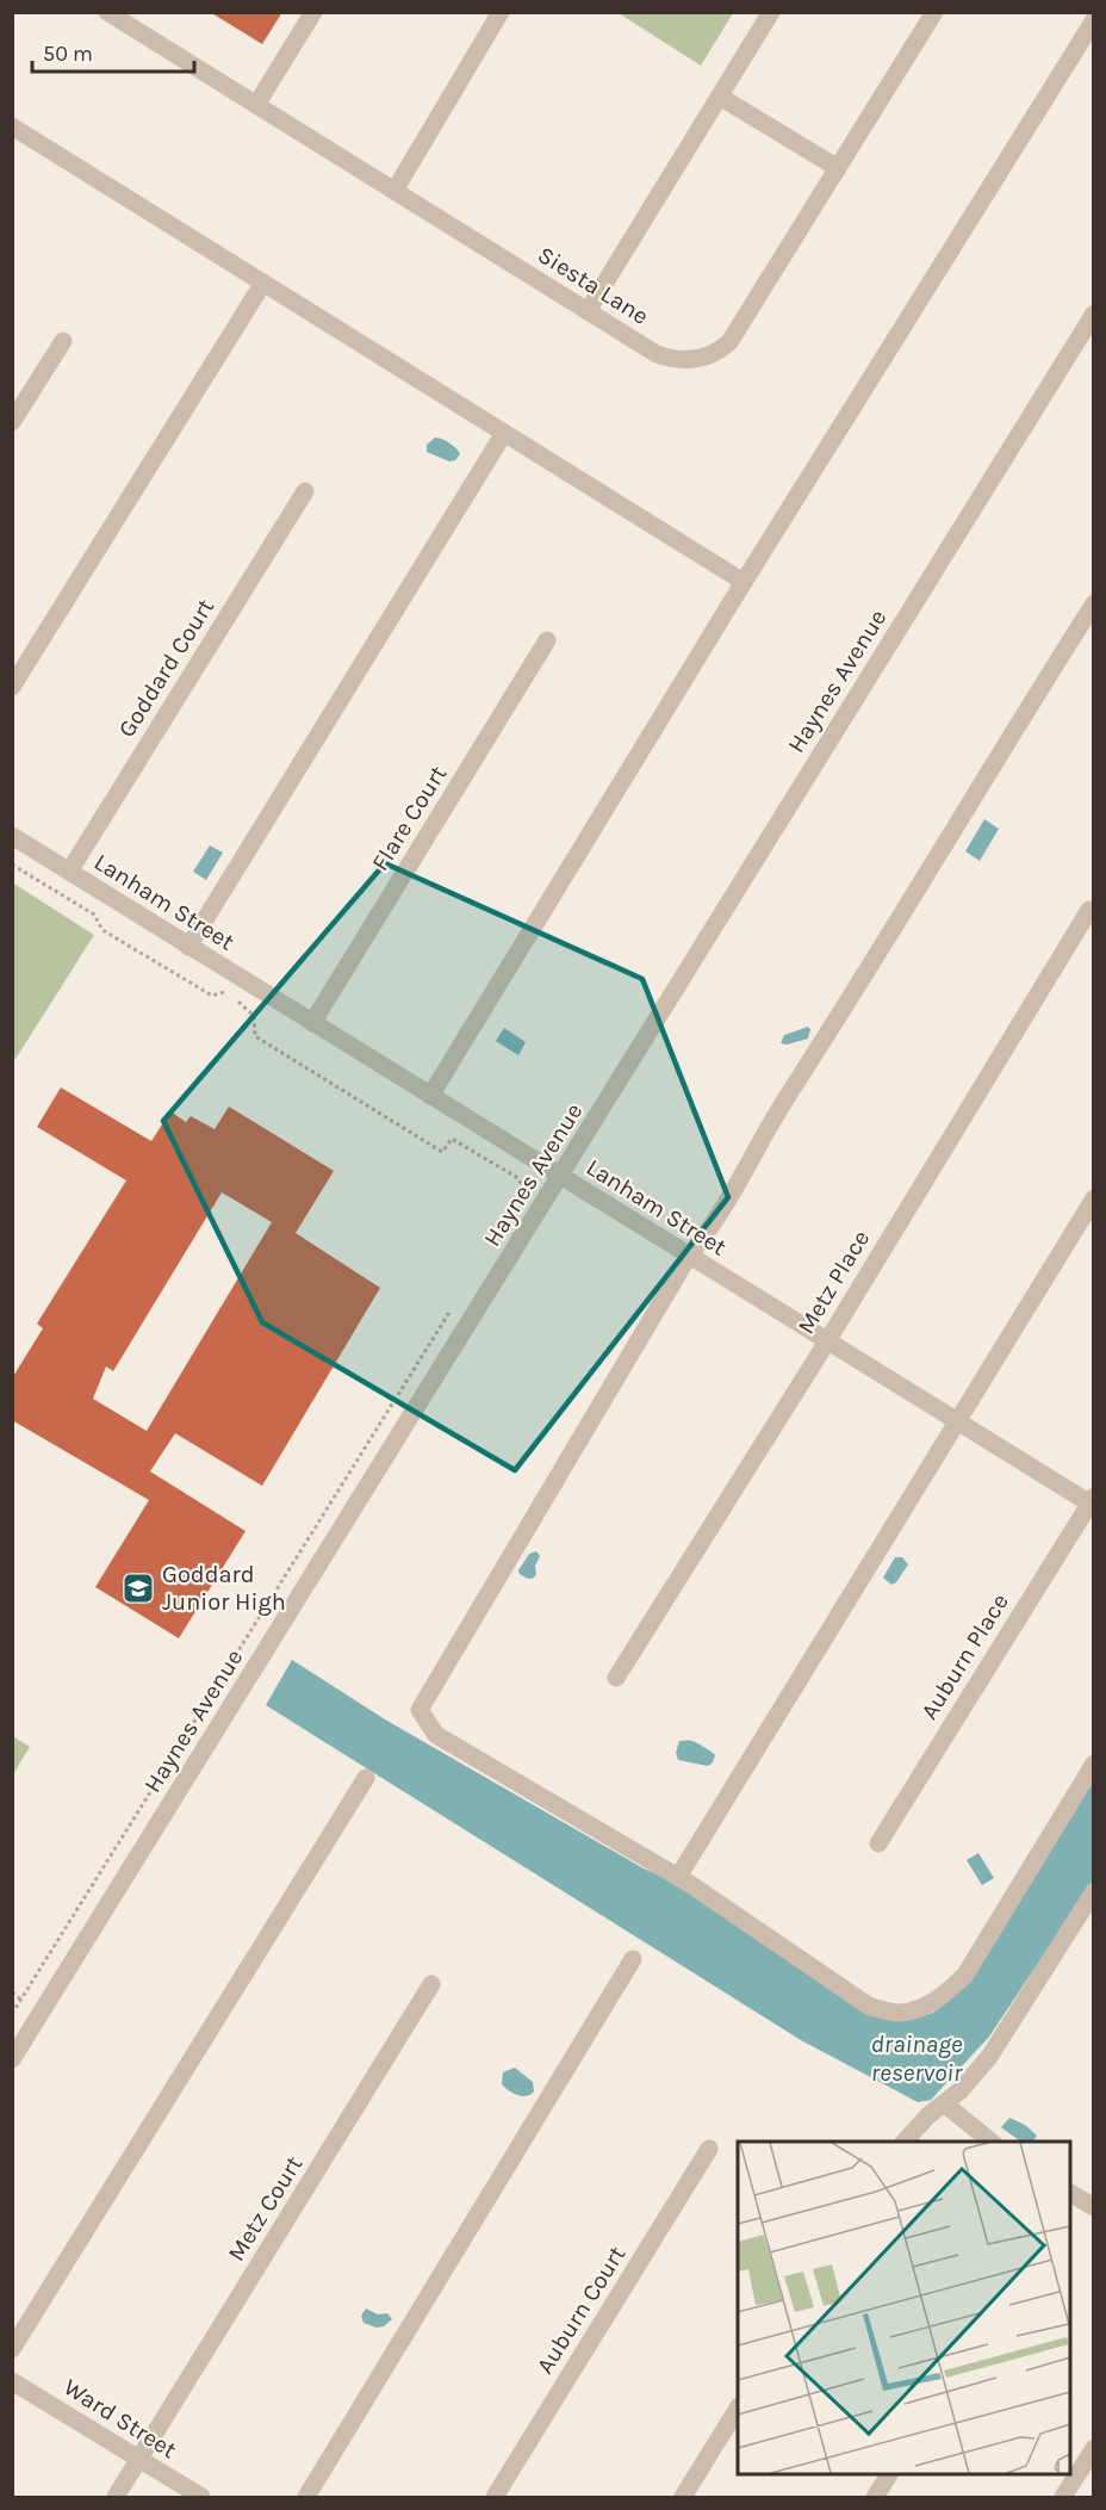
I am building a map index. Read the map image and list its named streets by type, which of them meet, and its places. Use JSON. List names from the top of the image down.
{
  "streets": {
    "street": [
      "Siesta Lane",
      "Goddard Court",
      "Haynes Avenue",
      "Flare Court",
      "Lanham Street",
      "Metz Place",
      "Auburn Place",
      "Metz Court",
      "Auburn Court",
      "Ward Street"
    ]
  },
  "crossings": [
    ["Goddard Court", "Lanham Street"],
    ["Haynes Avenue", "Lanham Street"],
    ["Flare Court", "Lanham Street"],
    ["Lanham Street", "Metz Place"],
    ["Lanham Street", "Auburn Place"],
    ["Metz Court", "Ward Street"]
  ],
  "water": ["drainage reservoir"],
  "places": {
    "school or university": ["Goddard Junior High"]
  },
  "scale_bar": "50 m"
}
